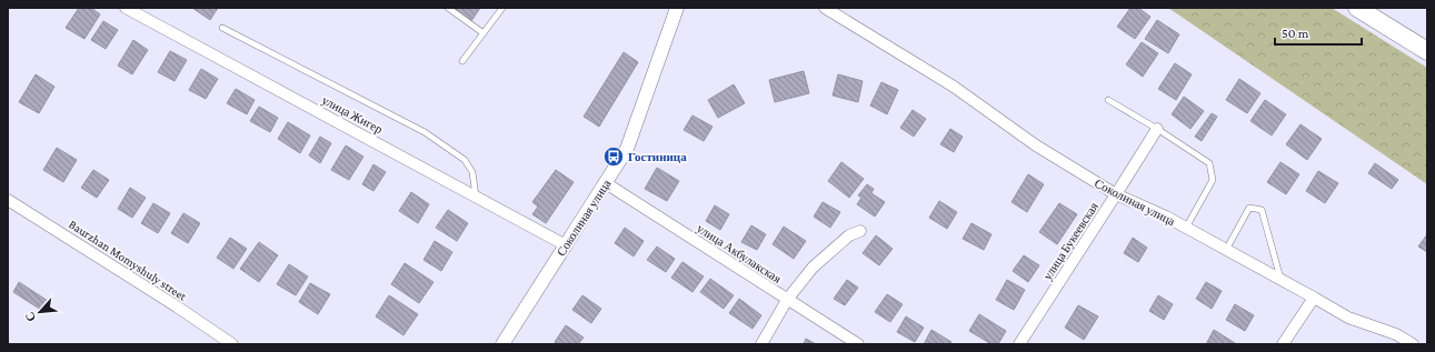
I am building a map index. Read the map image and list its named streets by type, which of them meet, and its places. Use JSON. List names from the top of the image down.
{
  "streets": {
    "street": [
      "улица Жигер",
      "Соколиная улица",
      "улица Букеевская",
      "улица Акбулакская",
      "Baurzhan Momyshuly street"
    ]
  },
  "crossings": [
    ["улица Жигер", "Соколиная улица"],
    ["Соколиная улица", "улица Букеевская"],
    ["Соколиная улица", "улица Акбулакская"]
  ],
  "places": {
    "bus stop": ["Гостиница"]
  },
  "scale_bar": "50 m",
  "north": "bottom left"
}
